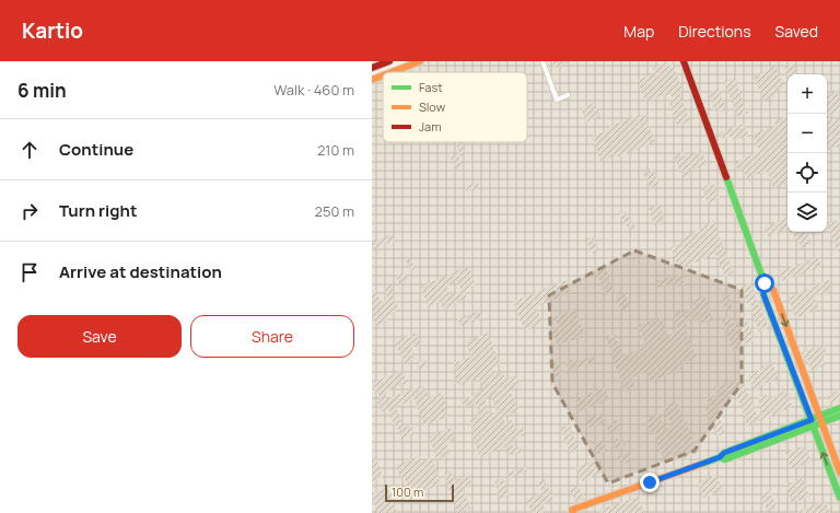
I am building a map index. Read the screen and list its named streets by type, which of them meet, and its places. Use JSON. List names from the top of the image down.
{
  "legend": ["Fast", "Slow", "Jam"],
  "scale_bar": "100 m",
  "page": {
    "header": "Kartio",
    "nav": ["Map", "Directions", "Saved"],
    "heading": ["6 min", "Walk · 460 m"],
    "map_buttons": ["+", "−"],
    "list": [
      ["Continue", "210 m"],
      ["Turn right", "250 m"],
      "Arrive at destination"
    ],
    "buttons": ["Save", "Share"],
    "scale": "100 m"
  }
}
